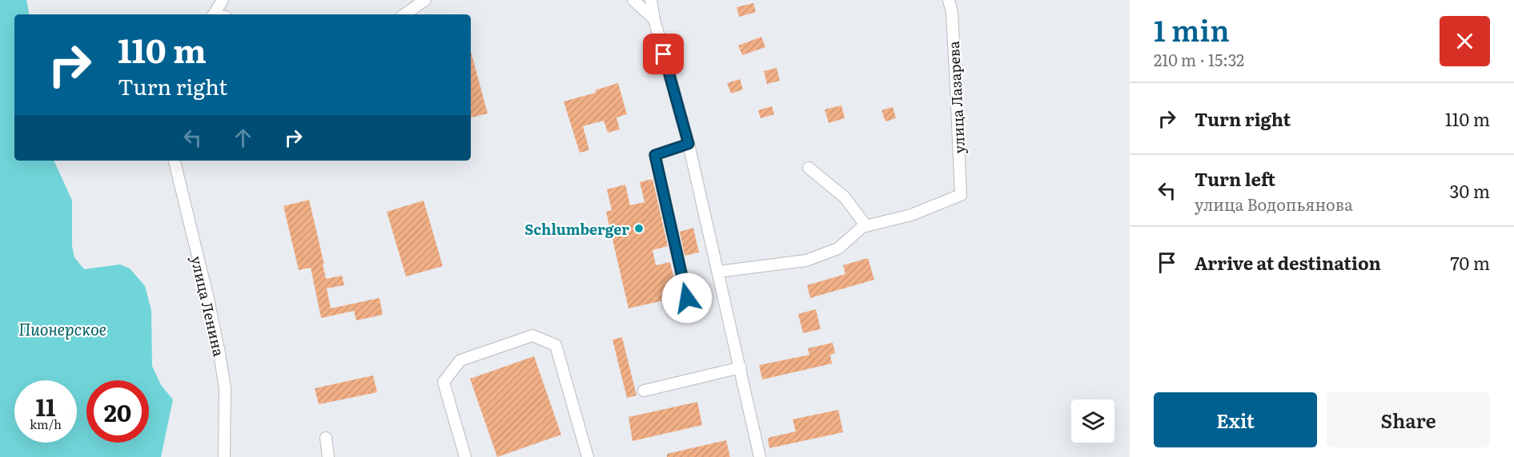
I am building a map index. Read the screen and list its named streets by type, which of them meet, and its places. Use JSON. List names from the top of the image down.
{
  "streets": {
    "street": ["улица Лазарева", "улица Ленина"]
  },
  "water": ["Пионерское"],
  "places": ["Schlumberger"],
  "page": {
    "heading": ["1 min", "210 m · 15:32"],
    "turn": ["110 m", "Turn right"],
    "list": [
      {
        "name": "Turn right",
        "value": "110 m"
      },
      {
        "name": "Turn left",
        "note": "улица Водопьянова",
        "value": "30 m"
      },
      {
        "name": "Arrive at destination",
        "value": "70 m"
      }
    ],
    "speed": "11 km/h",
    "limit": "20",
    "buttons": ["Exit", "Share"]
  }
}
